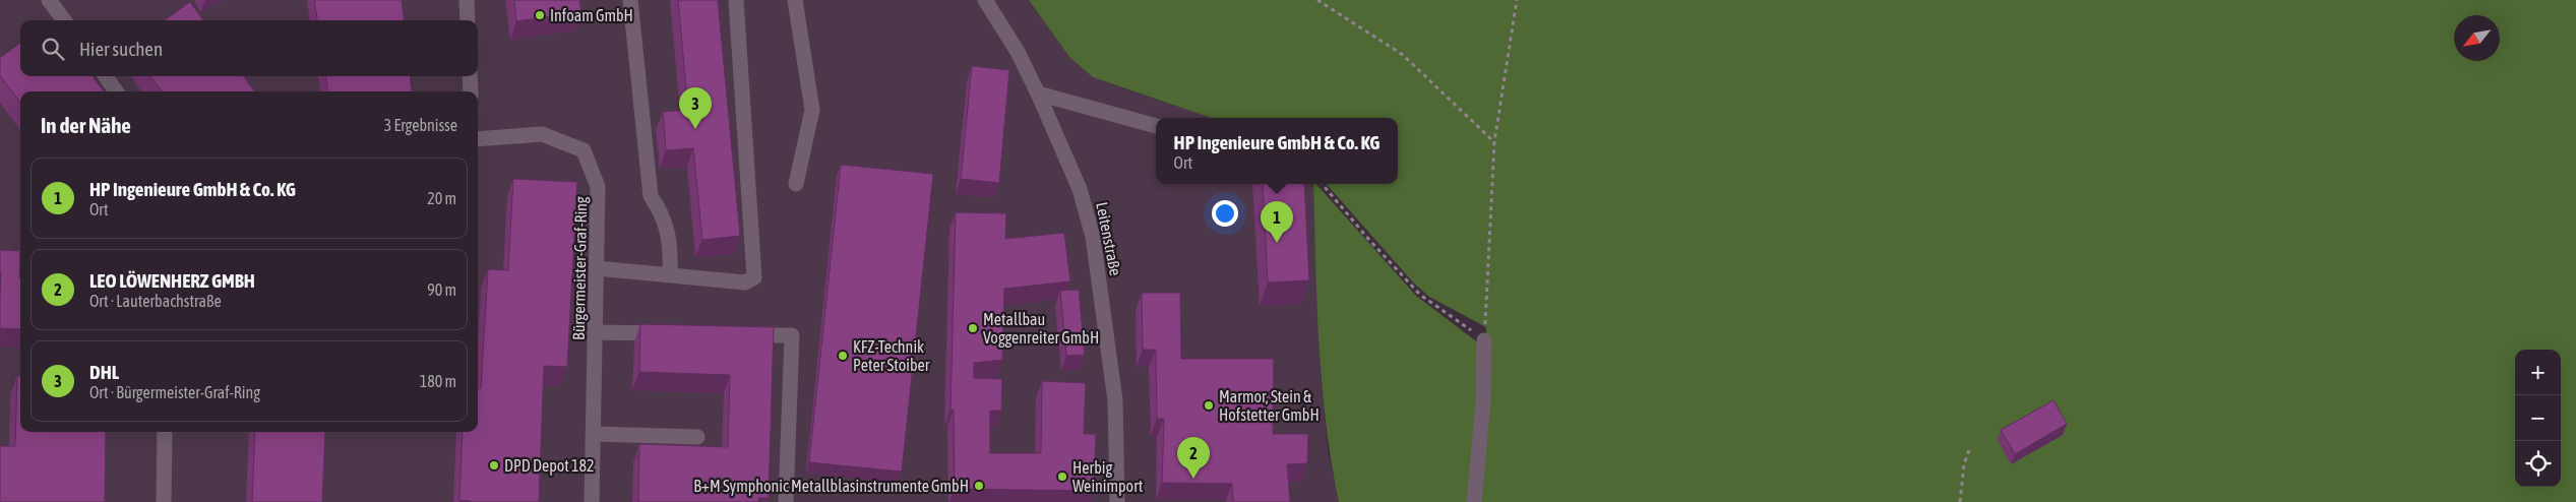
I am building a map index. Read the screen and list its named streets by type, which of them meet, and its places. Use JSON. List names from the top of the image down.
{
  "streets": {
    "street": ["Leitenstraße", "Bürgermeister-Graf-Ring"]
  },
  "places": [
    "Infoam GmbH",
    "Metallbau Voggenreiter GmbH",
    "KFZ-Technik Peter Stoiber",
    "Marmor, Stein & Hofstetter GmbH",
    "DPD Depot 182",
    "Herbig Weinimport",
    "B+M Symphonic Metallblasinstrumente GmbH"
  ],
  "north": "bottom left",
  "page": {
    "search": "Hier suchen",
    "pins": ["3", "1", "2"],
    "heading": ["In der Nähe", "3 Ergebnisse"],
    "popup": ["HP Ingenieure GmbH & Co. KG", "Ort"],
    "list": [
      {
        "mark": "1",
        "name": "HP Ingenieure GmbH & Co. KG",
        "note": "Ort",
        "value": "20 m"
      },
      {
        "mark": "2",
        "name": "LEO LÖWENHERZ GMBH",
        "note": "Ort · Lauterbachstraße",
        "value": "90 m"
      },
      {
        "mark": "3",
        "name": "DHL",
        "note": "Ort · Bürgermeister-Graf-Ring",
        "value": "180 m"
      }
    ],
    "map_buttons": ["+", "−"]
  }
}
